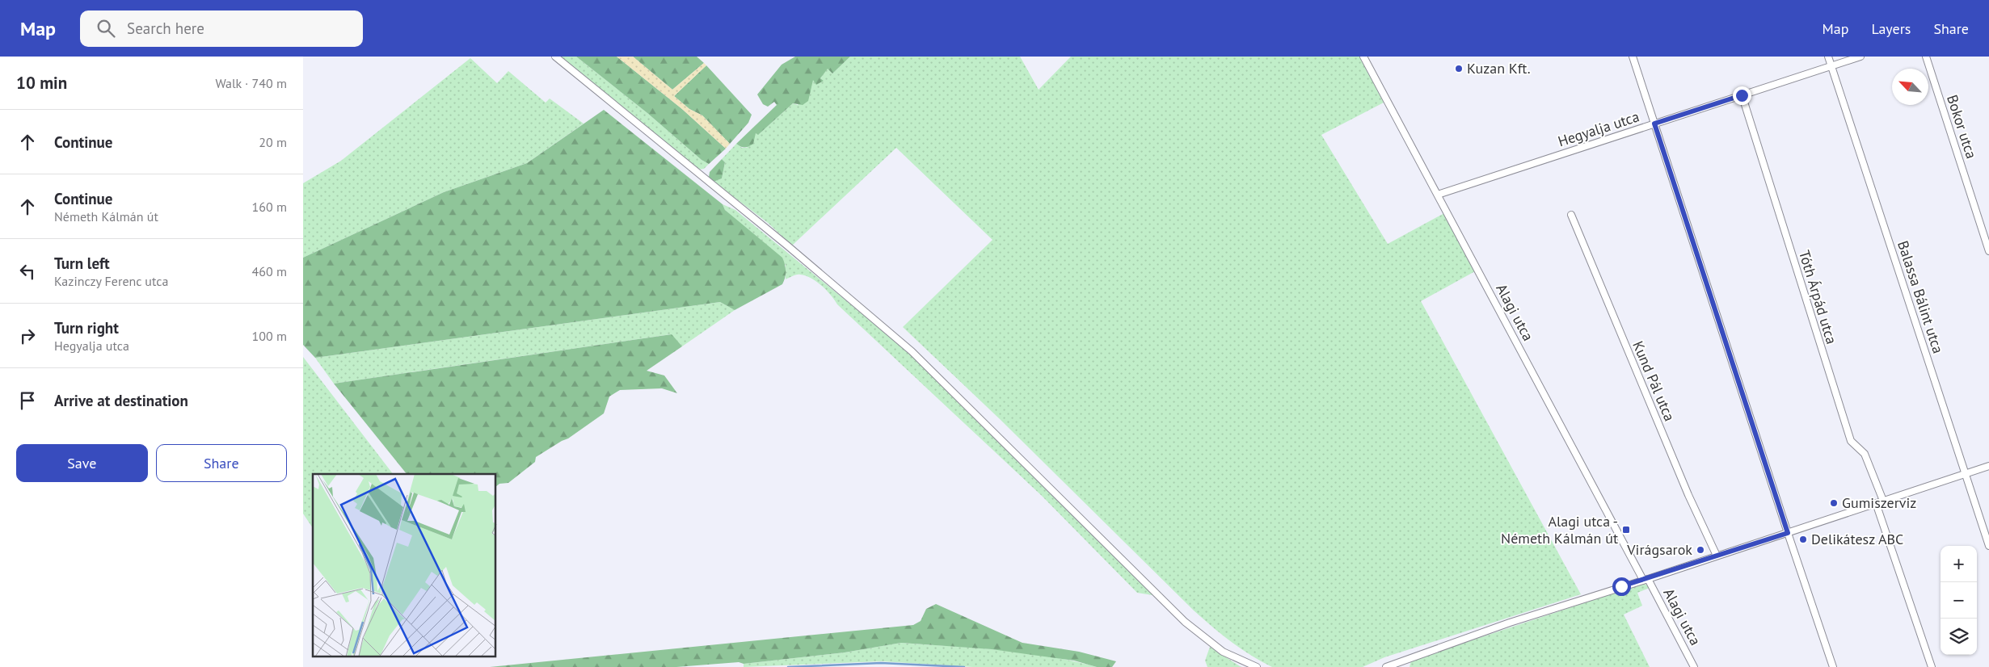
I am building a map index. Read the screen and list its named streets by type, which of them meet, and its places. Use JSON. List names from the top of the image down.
{
  "streets": {
    "street": [
      "Bokor utca",
      "Hegyalja utca",
      "Tóth Árpád utca",
      "Balassa Bálint utca",
      "Alagi utca",
      "Kund Pál utca"
    ]
  },
  "crossings": [
    ["Hegyalja utca", "Tóth Árpád utca"],
    ["Hegyalja utca", "Balassa Bálint utca"],
    ["Hegyalja utca", "Alagi utca"]
  ],
  "places": {
    "other": [
      "Kuzan Kft.",
      "Gumiszerviz",
      "Delikátesz ABC",
      "Virágsarok"
    ],
    "transit": ["Alagi utca - Németh Kálmán út"]
  },
  "north": "top left",
  "page": {
    "header": "Map",
    "search": "Search here",
    "nav": ["Map", "Layers", "Share"],
    "heading": ["10 min", "Walk · 740 m"],
    "list": [
      ["Continue", "20 m"],
      ["Continue", "Németh Kálmán út", "160 m"],
      ["Turn left", "Kazinczy Ferenc utca", "460 m"],
      ["Turn right", "Hegyalja utca", "100 m"],
      "Arrive at destination"
    ],
    "buttons": ["Save", "Share"],
    "map_buttons": ["+", "−"]
  }
}
